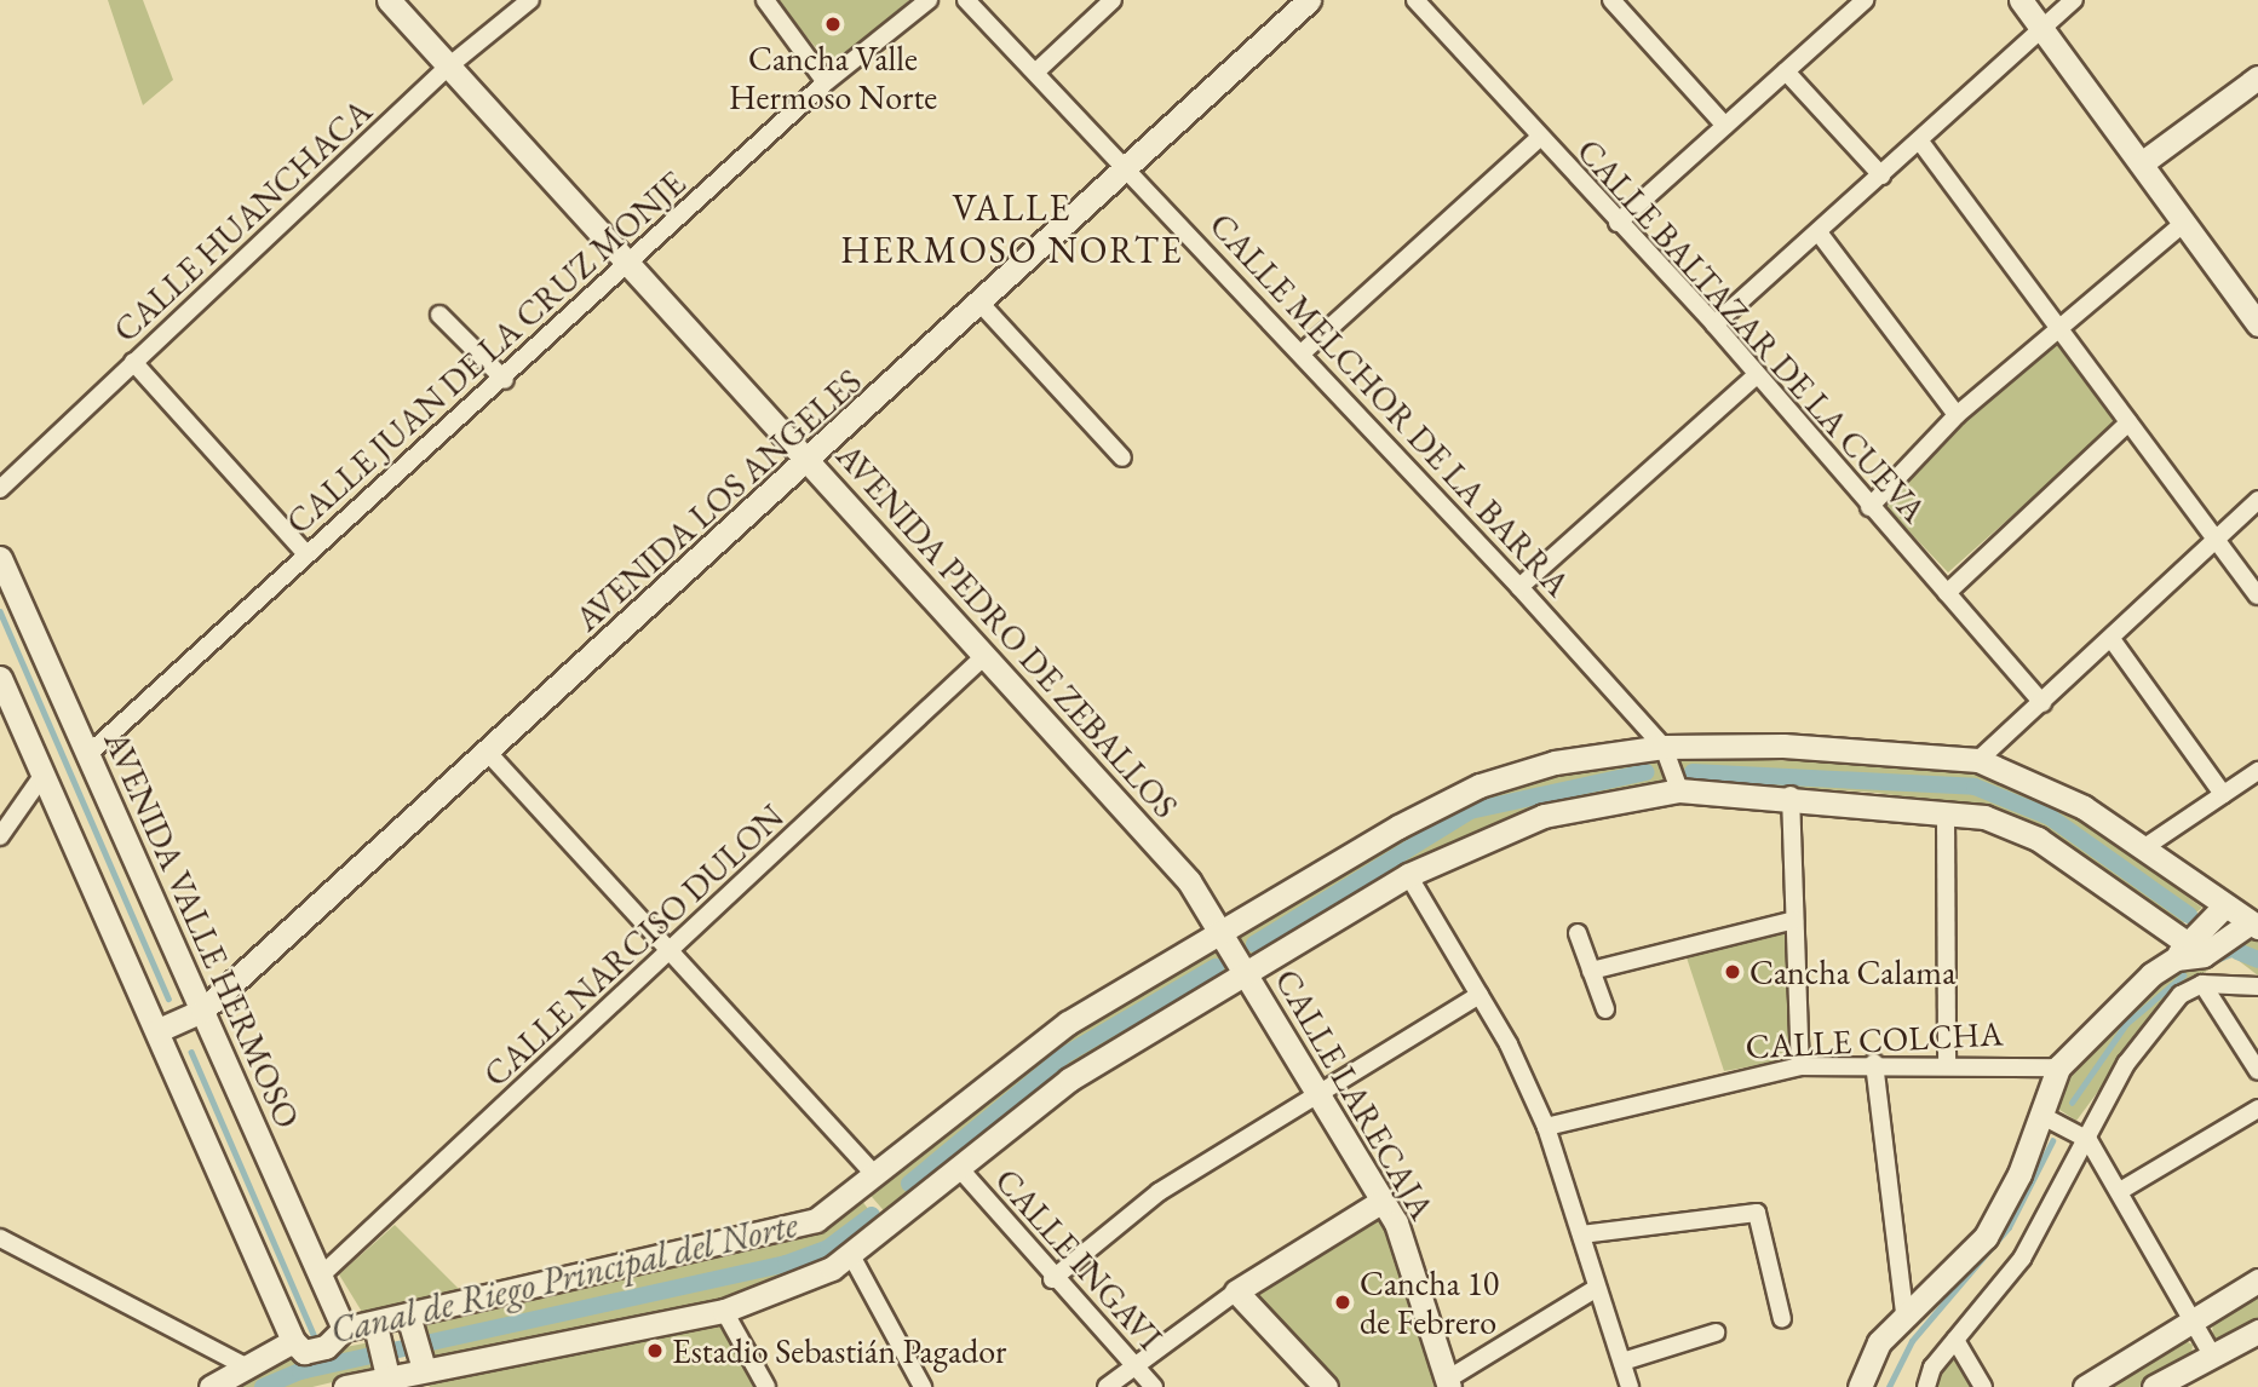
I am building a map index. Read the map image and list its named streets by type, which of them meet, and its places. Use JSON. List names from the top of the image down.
{
  "streets": {
    "street": [
      "CALLE HUANCHACA",
      "CALLE BALTAZAR DE LA CUEVA",
      "CALLE JUAN DE LA CRUZ MONJE",
      "CALLE MELCHOR DE LA BARRA",
      "AVENIDA LOS ANGELES",
      "AVENIDA PEDRO DE ZEBALLOS",
      "AVENIDA VALLE HERMOSO",
      "CALLE NARCISO DULON",
      "CALLE COLCHA",
      "CALLE LARECAJA",
      "CALLE INGAVI"
    ]
  },
  "crossings": [
    ["CALLE HUANCHACA", "AVENIDA PEDRO DE ZEBALLOS"],
    ["CALLE JUAN DE LA CRUZ MONJE", "AVENIDA PEDRO DE ZEBALLOS"],
    ["CALLE JUAN DE LA CRUZ MONJE", "AVENIDA VALLE HERMOSO"],
    ["CALLE MELCHOR DE LA BARRA", "AVENIDA LOS ANGELES"],
    ["AVENIDA LOS ANGELES", "AVENIDA PEDRO DE ZEBALLOS"],
    ["AVENIDA LOS ANGELES", "AVENIDA VALLE HERMOSO"],
    ["AVENIDA PEDRO DE ZEBALLOS", "CALLE NARCISO DULON"],
    ["AVENIDA PEDRO DE ZEBALLOS", "CALLE LARECAJA"],
    ["AVENIDA VALLE HERMOSO", "CALLE NARCISO DULON"]
  ],
  "districts": ["VALLE HERMOSO NORTE"],
  "water": ["Canal de Riego Principal del Norte"],
  "places": [
    "Cancha Valle Hermoso Norte",
    "Cancha Calama",
    "Cancha 10 de Febrero",
    "Estadio Sebastián Pagador"
  ]
}
